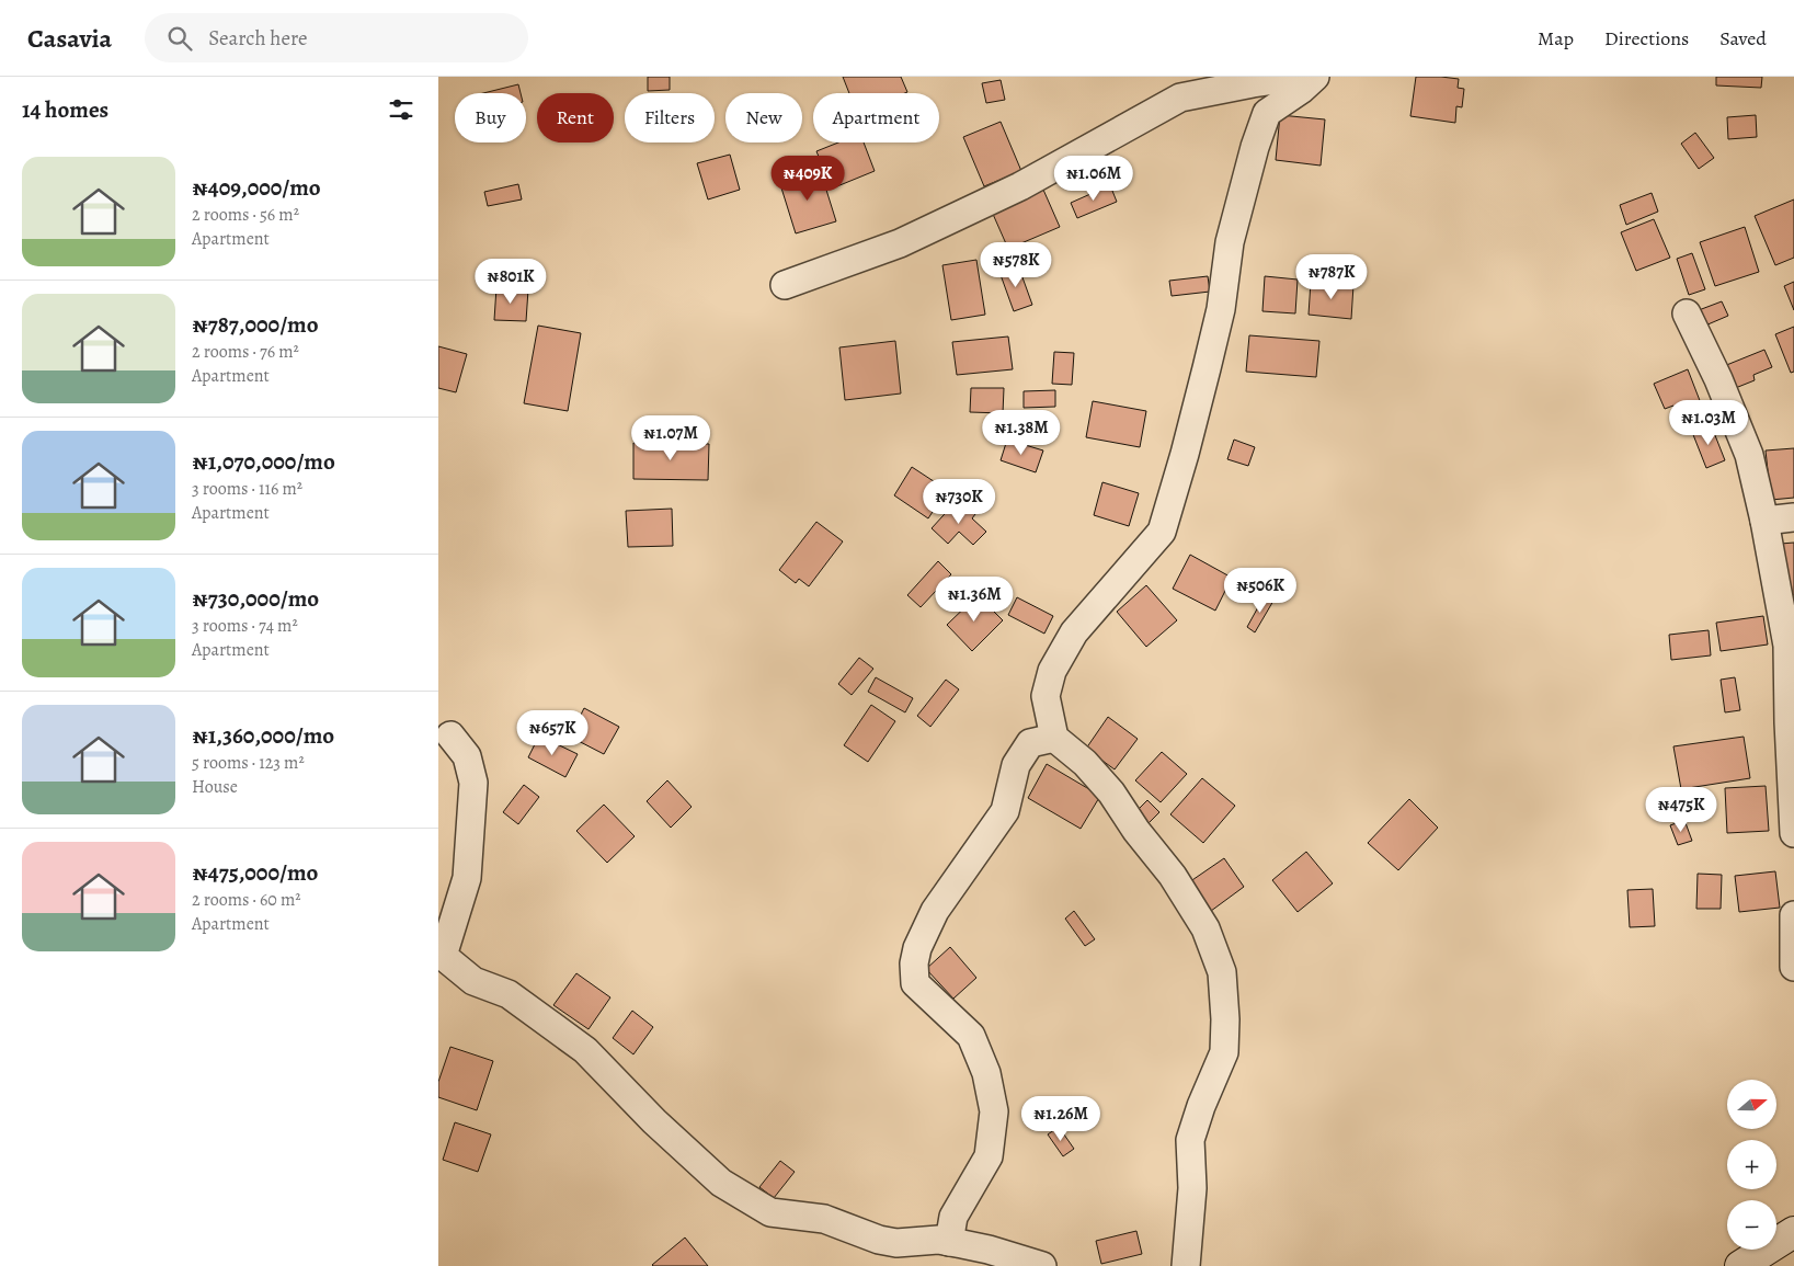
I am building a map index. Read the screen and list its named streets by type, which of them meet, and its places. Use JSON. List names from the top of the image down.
{
  "north": "right",
  "page": {
    "header": "Casavia",
    "search": "Search here",
    "nav": ["Map", "Directions", "Saved"],
    "heading": "14 homes",
    "chip": [
      "Buy",
      "Rent",
      "Filters",
      "New",
      "Apartment"
    ],
    "list": [
      {
        "name": "₦409,000/mo",
        "note": "2 rooms · 56 m² · Apartment"
      },
      {
        "name": "₦787,000/mo",
        "note": "2 rooms · 76 m² · Apartment"
      },
      {
        "name": "₦1,070,000/mo",
        "note": "3 rooms · 116 m² · Apartment"
      },
      {
        "name": "₦730,000/mo",
        "note": "3 rooms · 74 m² · Apartment"
      },
      {
        "name": "₦1,360,000/mo",
        "note": "5 rooms · 123 m² · House"
      },
      {
        "name": "₦475,000/mo",
        "note": "2 rooms · 60 m² · Apartment"
      }
    ],
    "price": [
      "₦409K",
      "₦1.06M",
      "₦578K",
      "₦787K",
      "₦801K",
      "₦1.03M",
      "₦1.38M",
      "₦1.07M",
      "₦730K",
      "₦506K",
      "₦1.36M",
      "₦657K",
      "₦475K",
      "₦1.26M"
    ],
    "map_buttons": ["+", "−"]
  }
}
